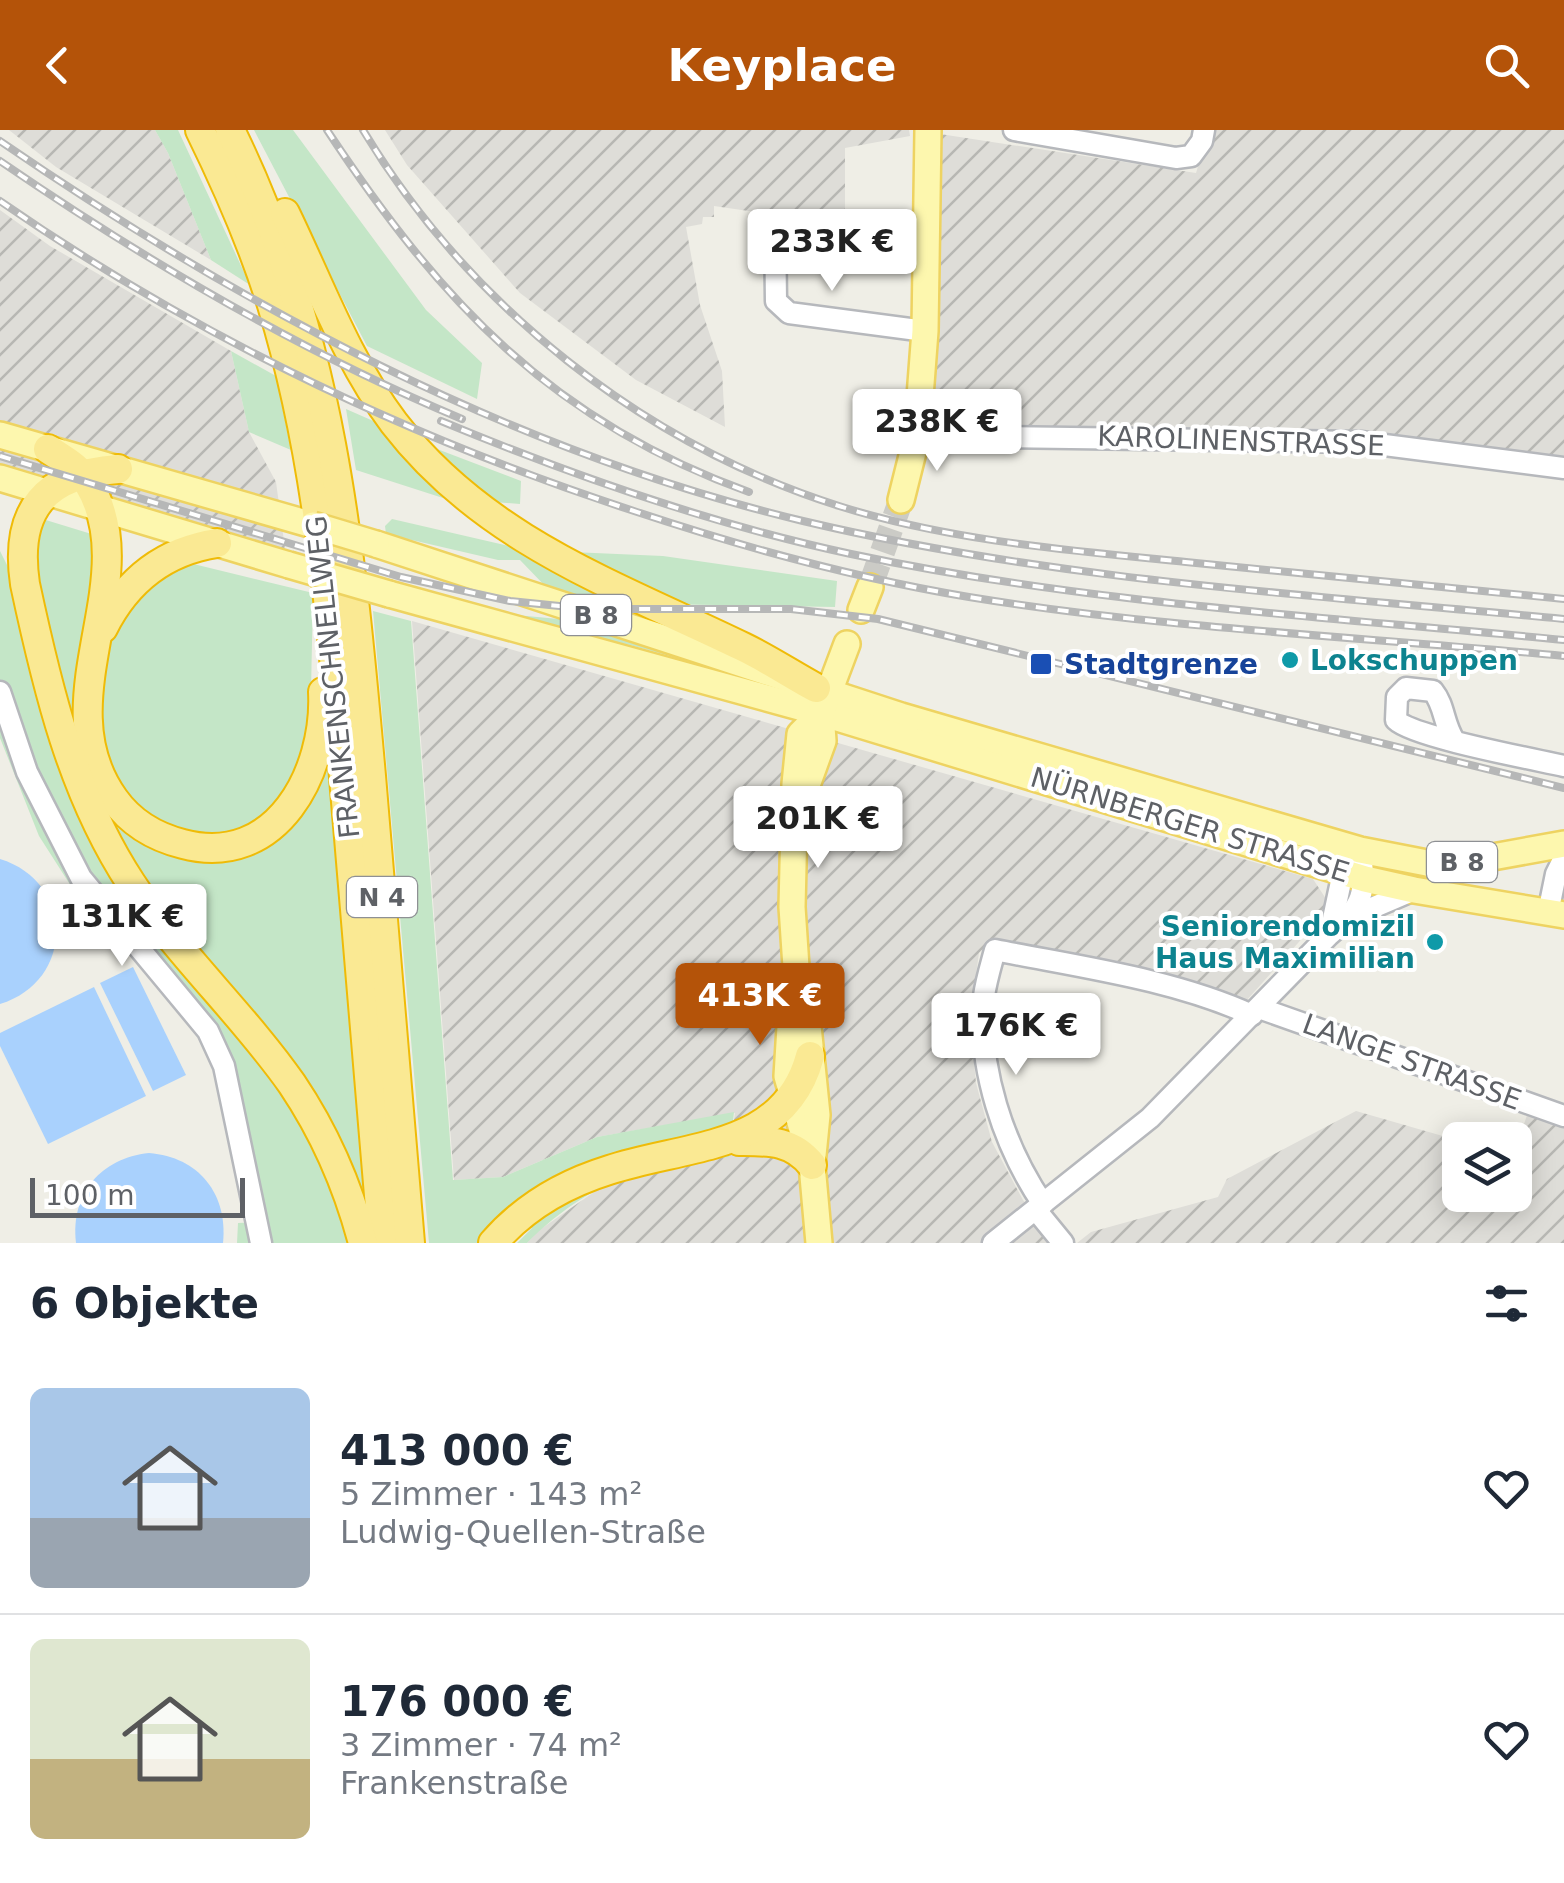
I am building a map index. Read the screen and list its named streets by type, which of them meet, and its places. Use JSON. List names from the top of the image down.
{
  "streets": {
    "highway": ["FRANKENSCHNELLWEG", "N 4"],
    "main road": ["B 8", "NÜRNBERGER STRASSE"],
    "street": ["KAROLINENSTRASSE", "LANGE STRASSE"]
  },
  "crossings": [
    ["B 8", "NÜRNBERGER STRASSE"]
  ],
  "places": {
    "other": ["Lokschuppen", "Seniorendomizil Haus Maximilian"],
    "transit": ["Stadtgrenze"]
  },
  "scale_bar": "100 m",
  "page": {
    "header": "Keyplace",
    "price": [
      "233K €",
      "238K €",
      "201K €",
      "131K €",
      "413K €",
      "176K €"
    ],
    "scale": "100 m",
    "heading": "6 Objekte",
    "list": [
      {
        "name": "413 000 €",
        "note": "5 Zimmer · 143 m² · Ludwig-Quellen-Straße"
      },
      {
        "name": "176 000 €",
        "note": "3 Zimmer · 74 m² · Frankenstraße"
      }
    ]
  }
}
